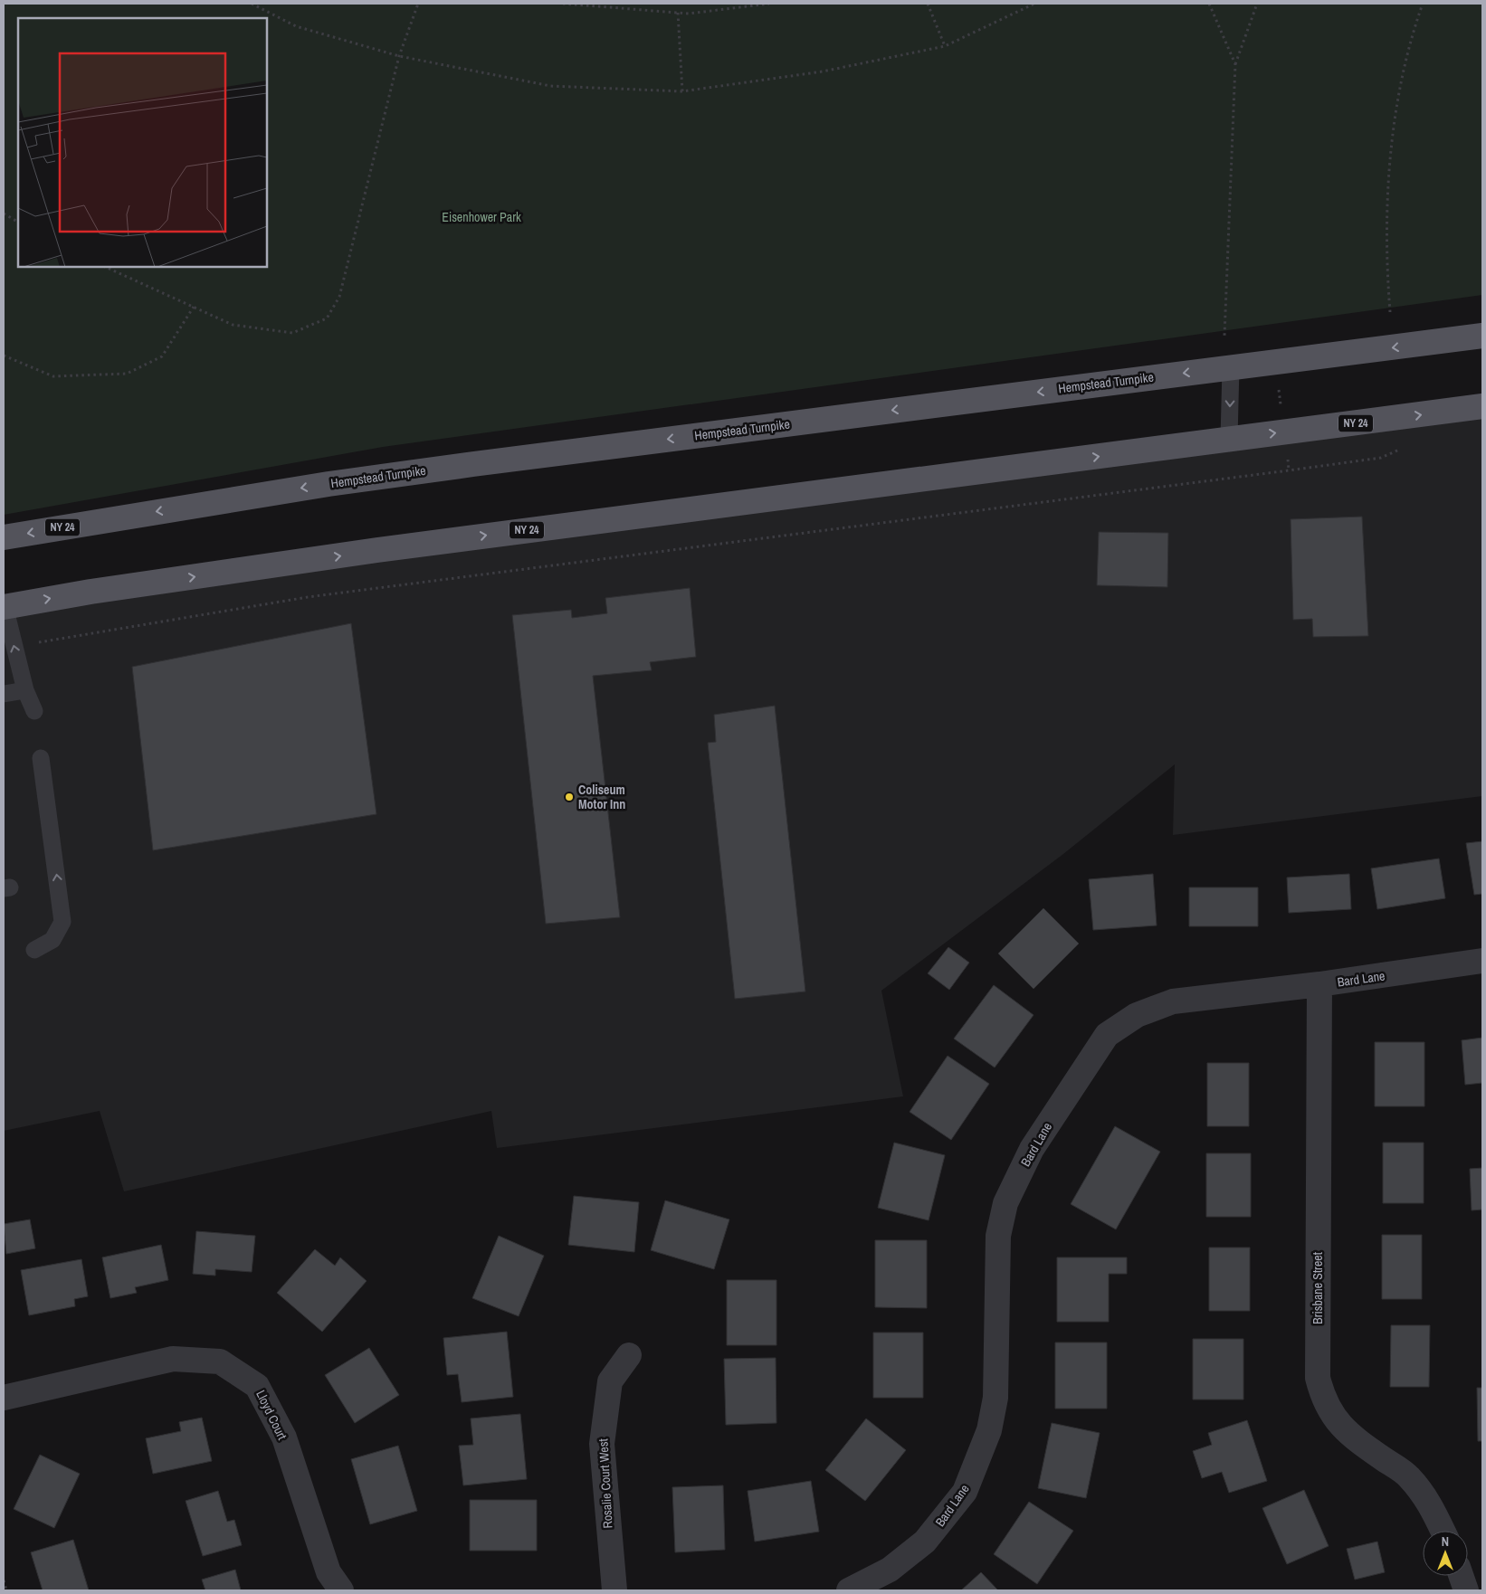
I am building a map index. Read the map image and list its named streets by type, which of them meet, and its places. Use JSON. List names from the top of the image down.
{
  "streets": {
    "main road": ["Hempstead Turnpike", "NY 24"],
    "street": [
      "Bard Lane",
      "Brisbane Street",
      "Lloyd Court",
      "Rosalie Court West"
    ]
  },
  "crossings": [
    ["Bard Lane", "Brisbane Street"]
  ],
  "parks": ["Eisenhower Park"],
  "places": ["Coliseum Motor Inn"],
  "north": "top"
}
